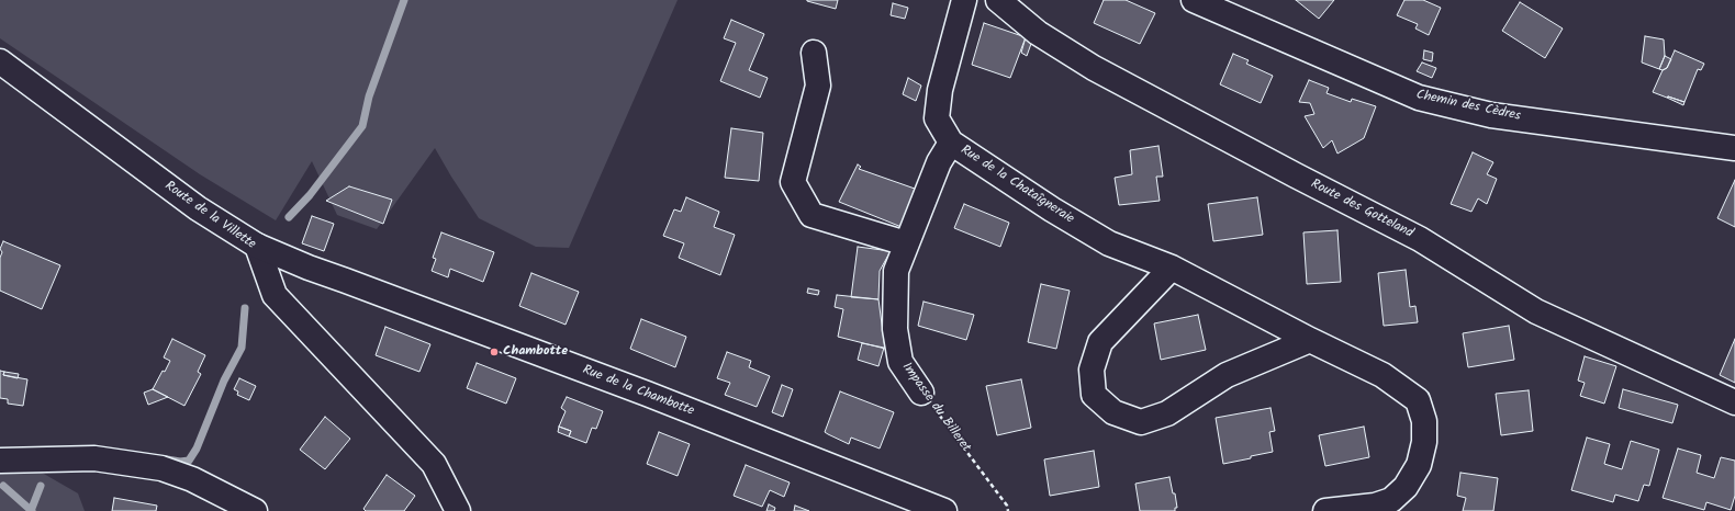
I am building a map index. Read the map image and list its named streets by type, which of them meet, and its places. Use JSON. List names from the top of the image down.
{
  "streets": {
    "street": [
      "Chemin des Cèdres",
      "Rue de la Chataîgneraie",
      "Route des Gotteland",
      "Route de la Villette",
      "Rue de la Chambotte",
      "Impasse du Billeret"
    ]
  },
  "crossings": [
    ["Rue de la Chataîgneraie", "Impasse du Billeret"],
    ["Route de la Villette", "Rue de la Chambotte"]
  ],
  "places": ["Chambotte"]
}
